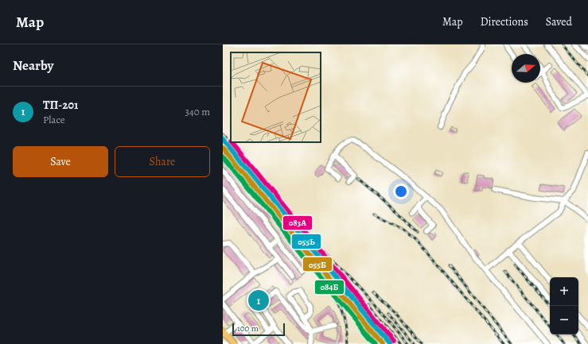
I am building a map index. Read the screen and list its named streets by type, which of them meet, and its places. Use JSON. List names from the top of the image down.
{
  "lines": [
    "transit line 055Ь",
    "transit line 083А",
    "transit line 055Б",
    "transit line 084Б"
  ],
  "scale_bar": "100 m",
  "north": "right",
  "page": {
    "header": "Map",
    "nav": ["Map", "Directions", "Saved"],
    "heading": "Nearby",
    "list": [
      {
        "mark": "1",
        "name": "ТП-201",
        "note": "Place",
        "value": "340 m"
      }
    ],
    "buttons": ["Save", "Share"],
    "map_buttons": ["+", "−"],
    "pins": "1",
    "scale": "100 m"
  }
}
